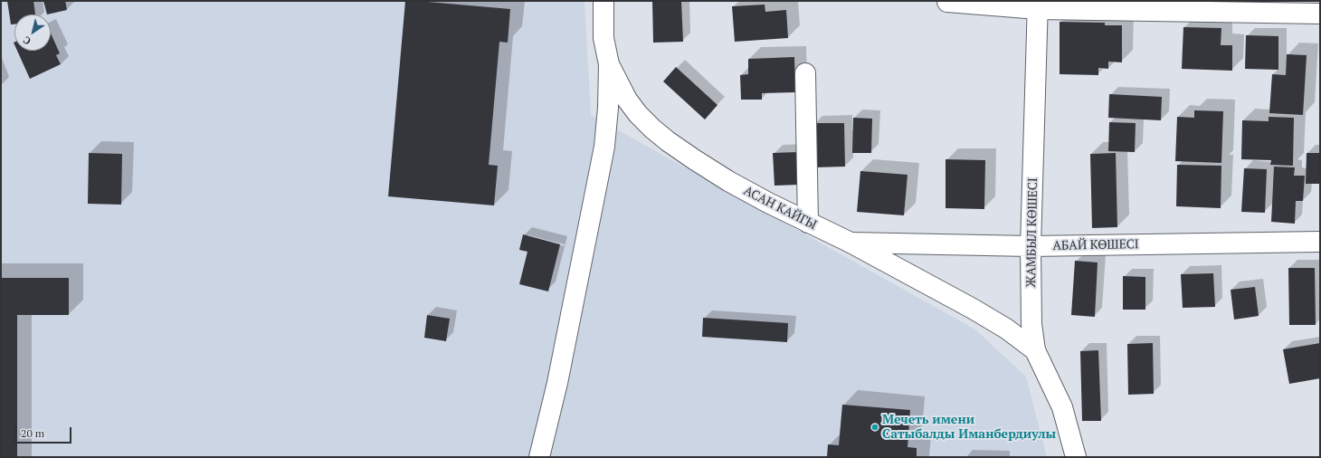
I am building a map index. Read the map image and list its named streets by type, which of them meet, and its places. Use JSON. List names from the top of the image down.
{
  "streets": {
    "street": ["АСАН КАЙГЫ", "ЖАМБЫЛ КӨШЕСІ", "АБАЙ КӨШЕСІ"]
  },
  "crossings": [
    ["АСАН КАЙГЫ", "ЖАМБЫЛ КӨШЕСІ"],
    ["АСАН КАЙГЫ", "АБАЙ КӨШЕСІ"],
    ["ЖАМБЫЛ КӨШЕСІ", "АБАЙ КӨШЕСІ"]
  ],
  "places": ["Мечеть имени Сатыбалды Иманбердиулы"],
  "scale_bar": "20 m",
  "north": "bottom left"
}
